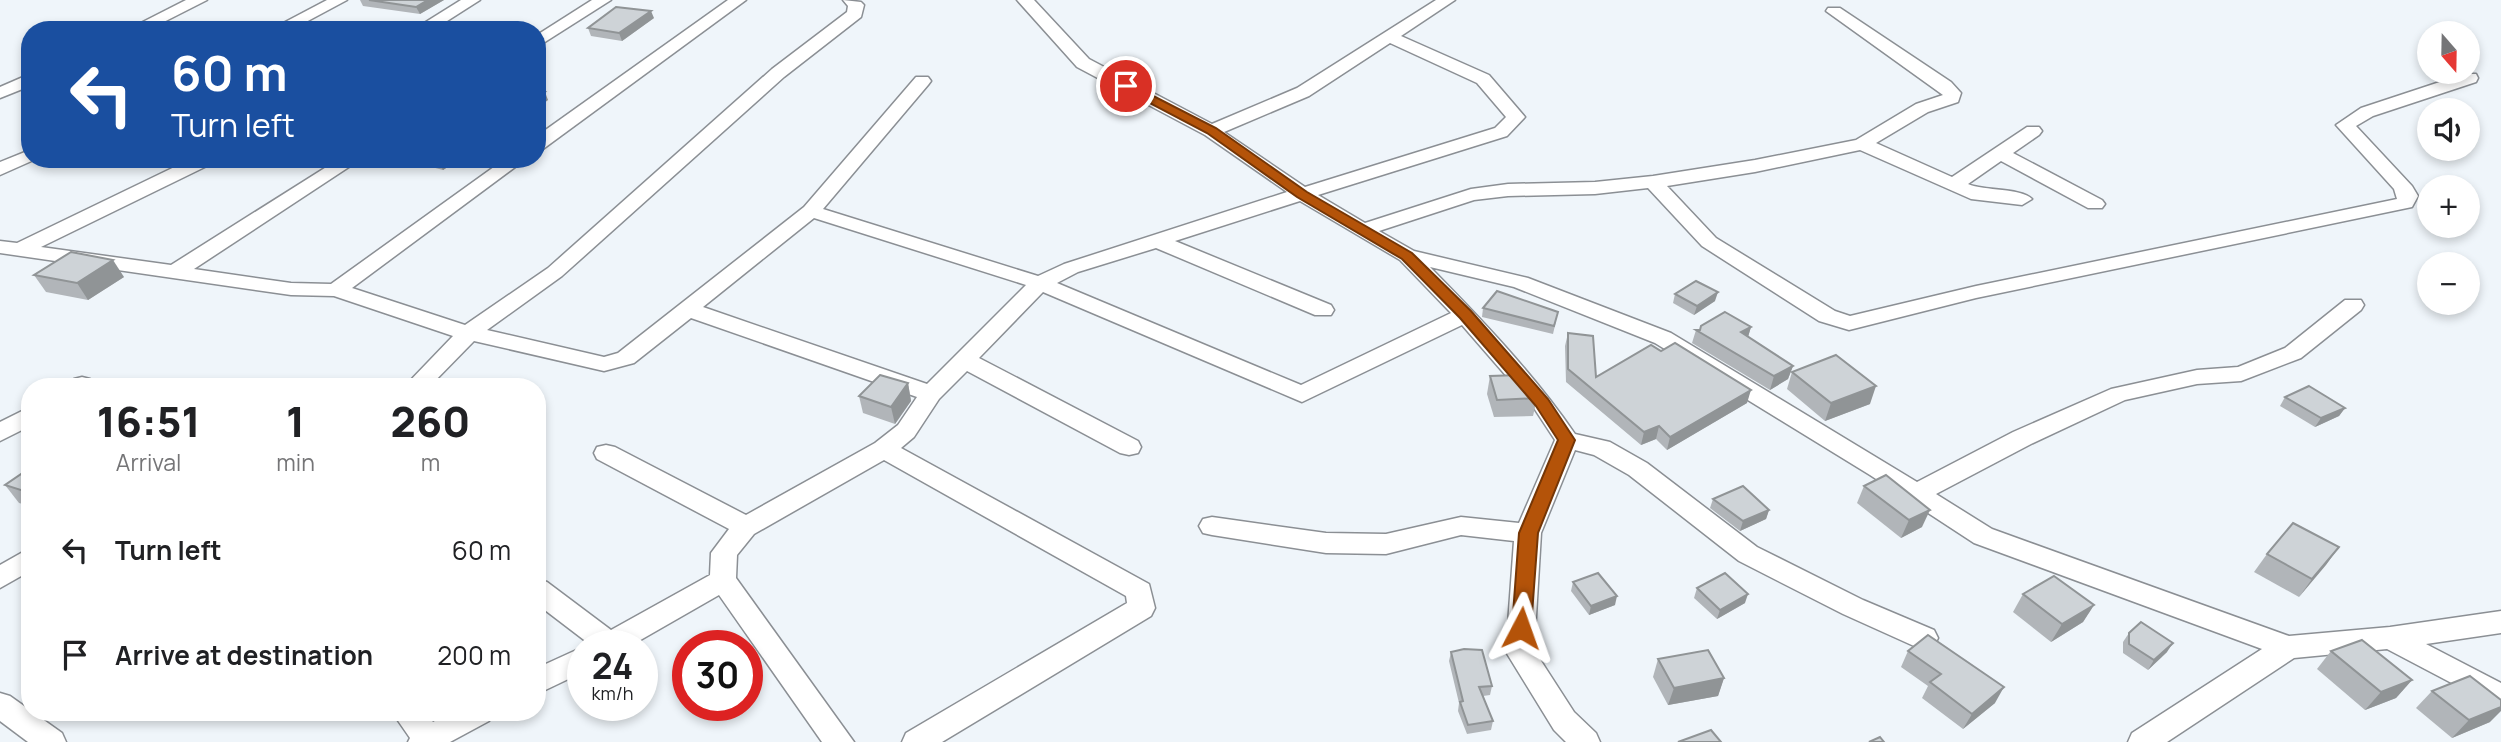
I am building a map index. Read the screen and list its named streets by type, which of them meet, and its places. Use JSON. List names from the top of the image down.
{
  "north": "bottom",
  "page": {
    "map_buttons": ["+", "−"],
    "turn": ["60 m", "Turn left"],
    "eta": [
      "16:51",
      "Arrival",
      "1",
      "min",
      "260",
      "m"
    ],
    "list": [
      {
        "name": "Turn left",
        "value": "60 m"
      },
      {
        "name": "Arrive at destination",
        "value": "200 m"
      }
    ],
    "speed": "24 km/h",
    "limit": "30"
  }
}
